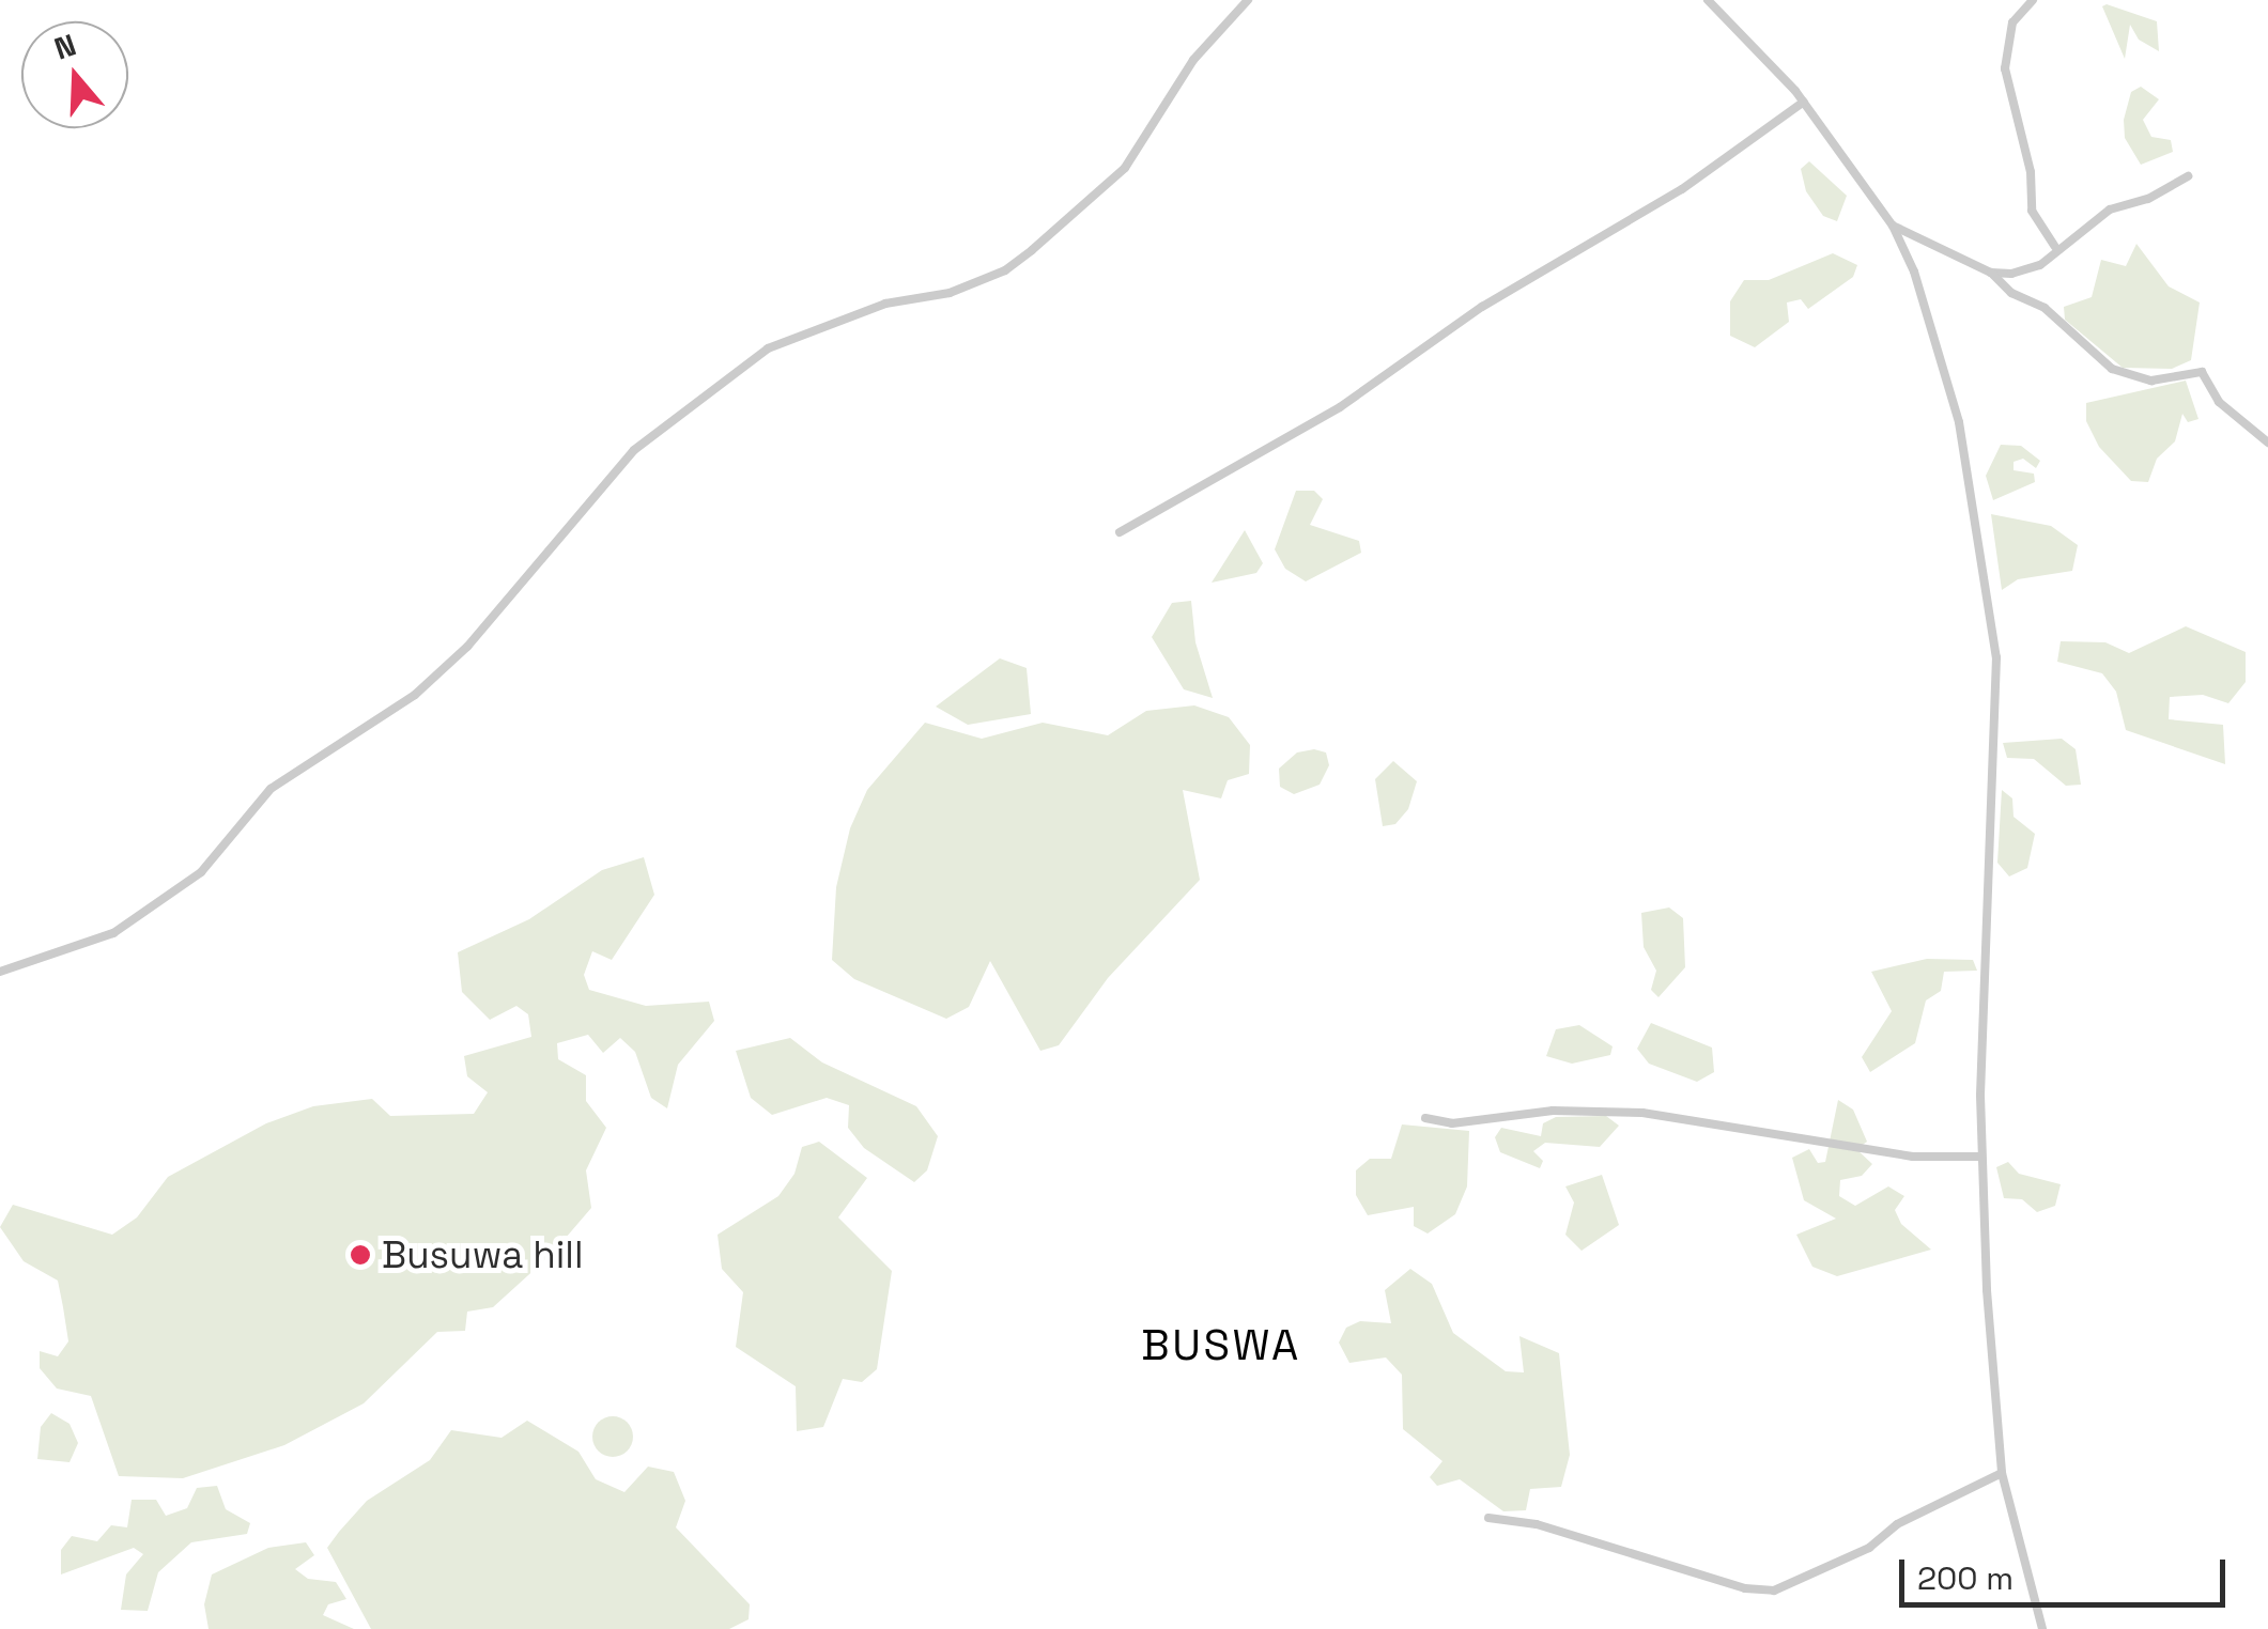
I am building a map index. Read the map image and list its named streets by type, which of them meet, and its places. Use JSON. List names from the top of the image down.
{
  "districts": ["BUSWA"],
  "places": ["Busuwa hill"],
  "scale_bar": "200 m",
  "north": "top"
}
